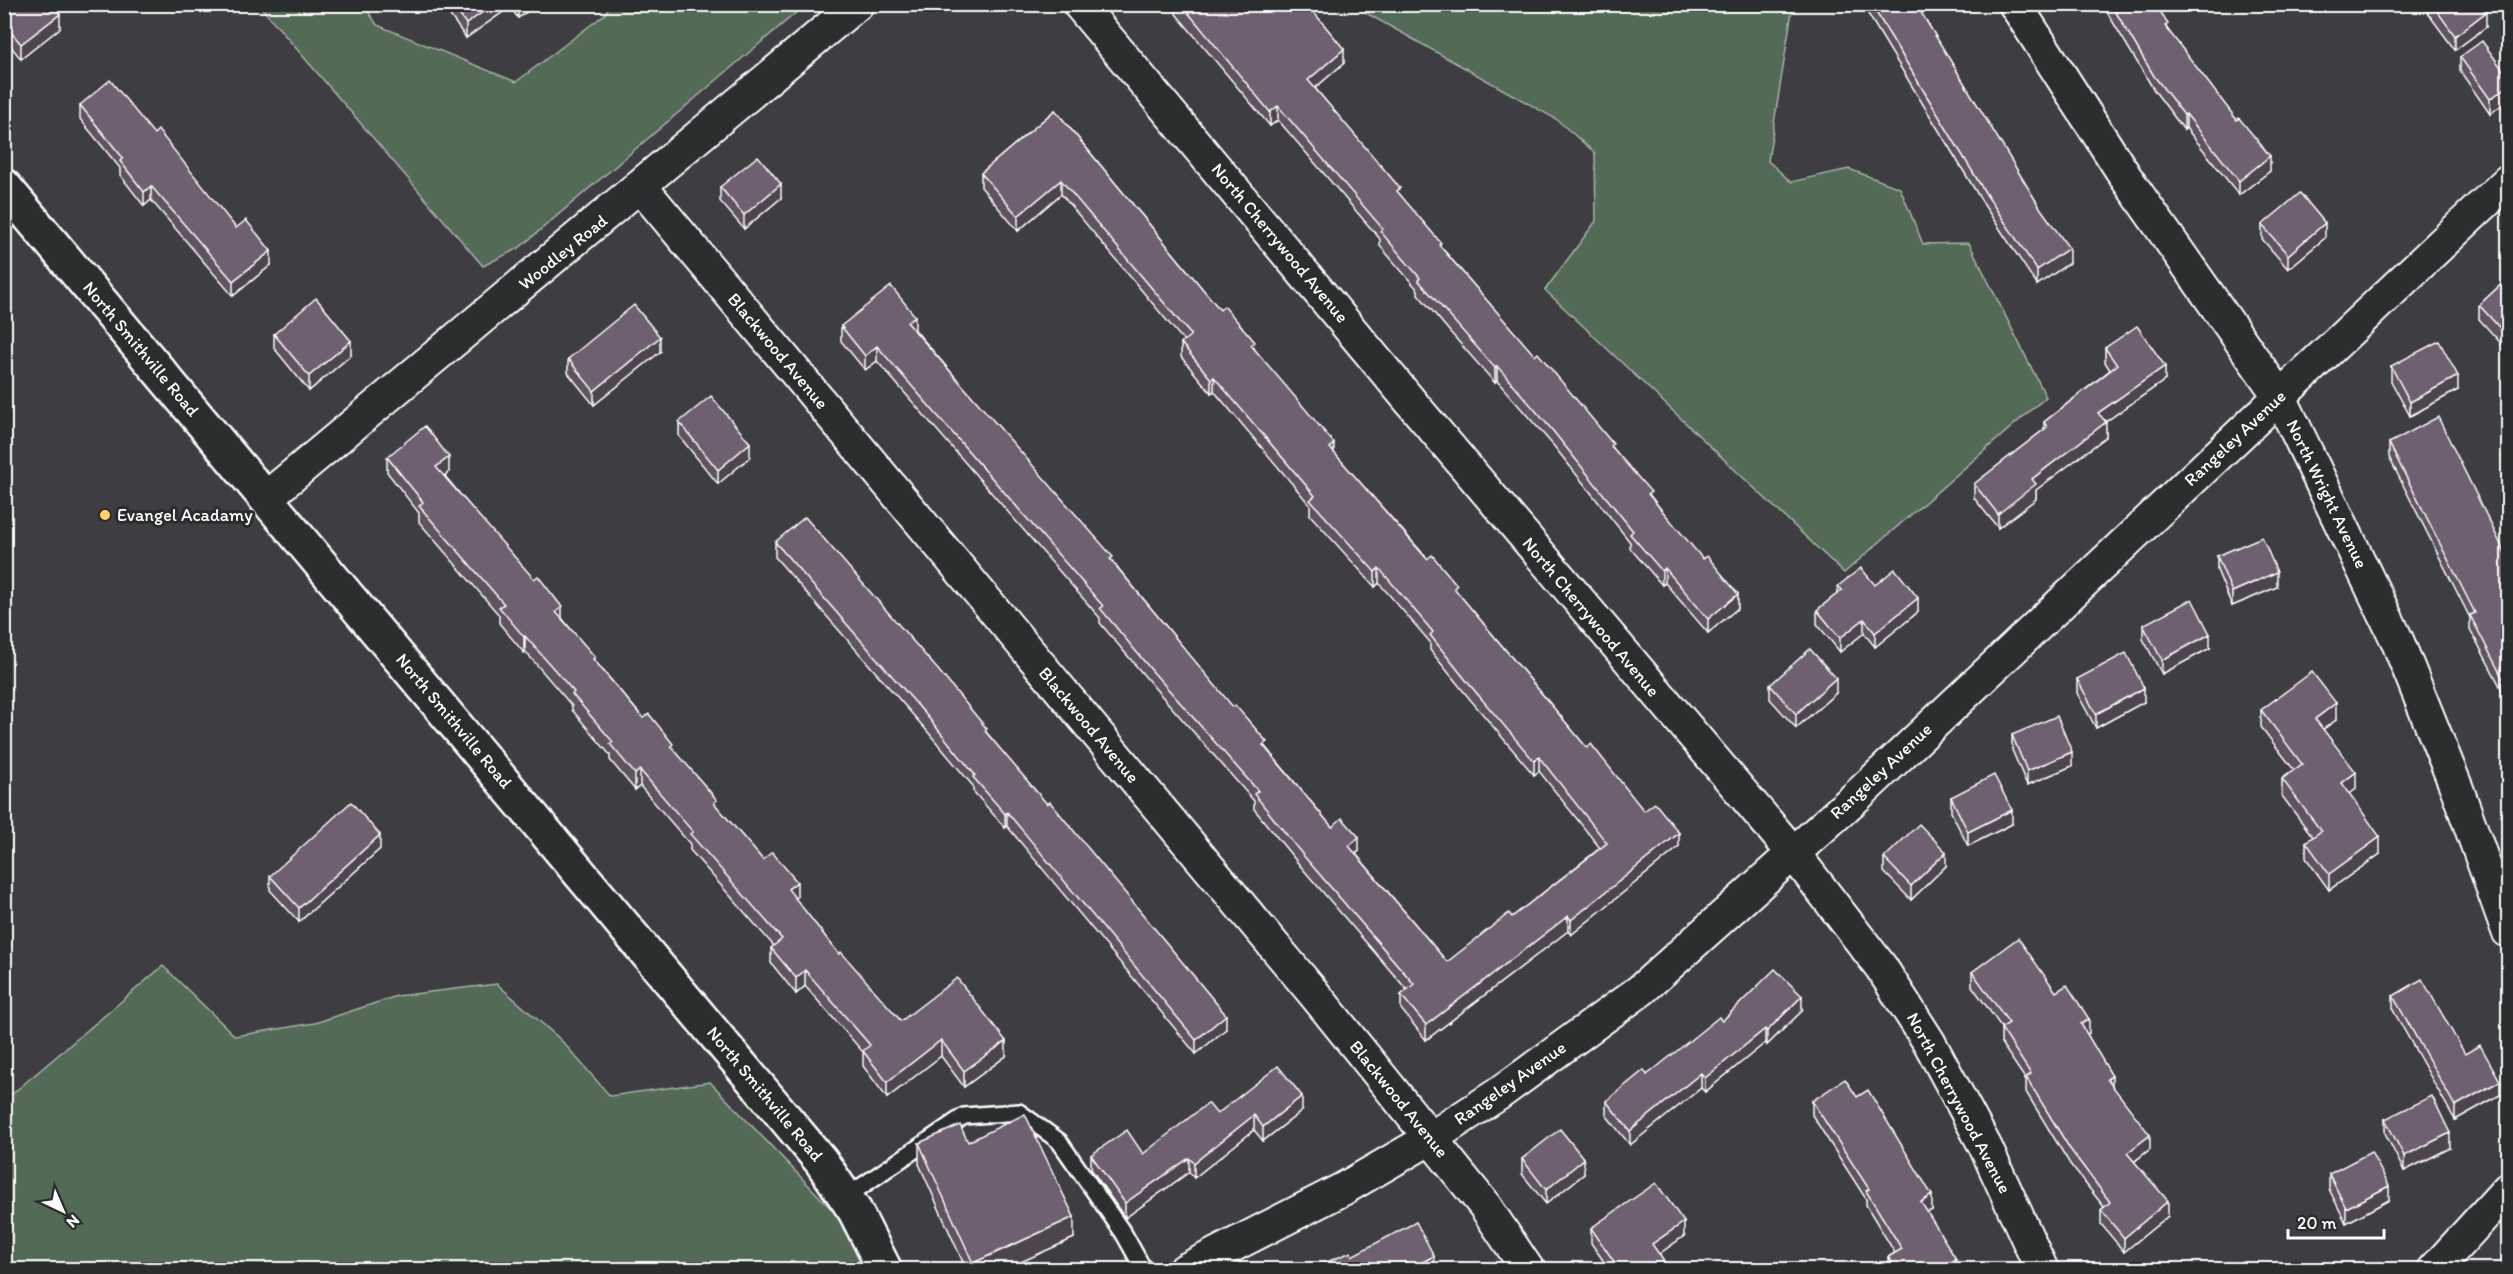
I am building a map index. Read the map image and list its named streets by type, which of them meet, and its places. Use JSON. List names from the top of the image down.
{
  "streets": {
    "main road": ["North Smithville Road"],
    "street": [
      "North Cherrywood Avenue",
      "Woodley Road",
      "Blackwood Avenue",
      "Rangeley Avenue",
      "North Wright Avenue"
    ]
  },
  "crossings": [
    ["North Cherrywood Avenue", "Rangeley Avenue"],
    ["Woodley Road", "North Smithville Road"],
    ["Woodley Road", "Blackwood Avenue"],
    ["Blackwood Avenue", "Rangeley Avenue"],
    ["Rangeley Avenue", "North Wright Avenue"]
  ],
  "places": ["Evangel Acadamy"],
  "scale_bar": "20 m",
  "north": "bottom right"
}
